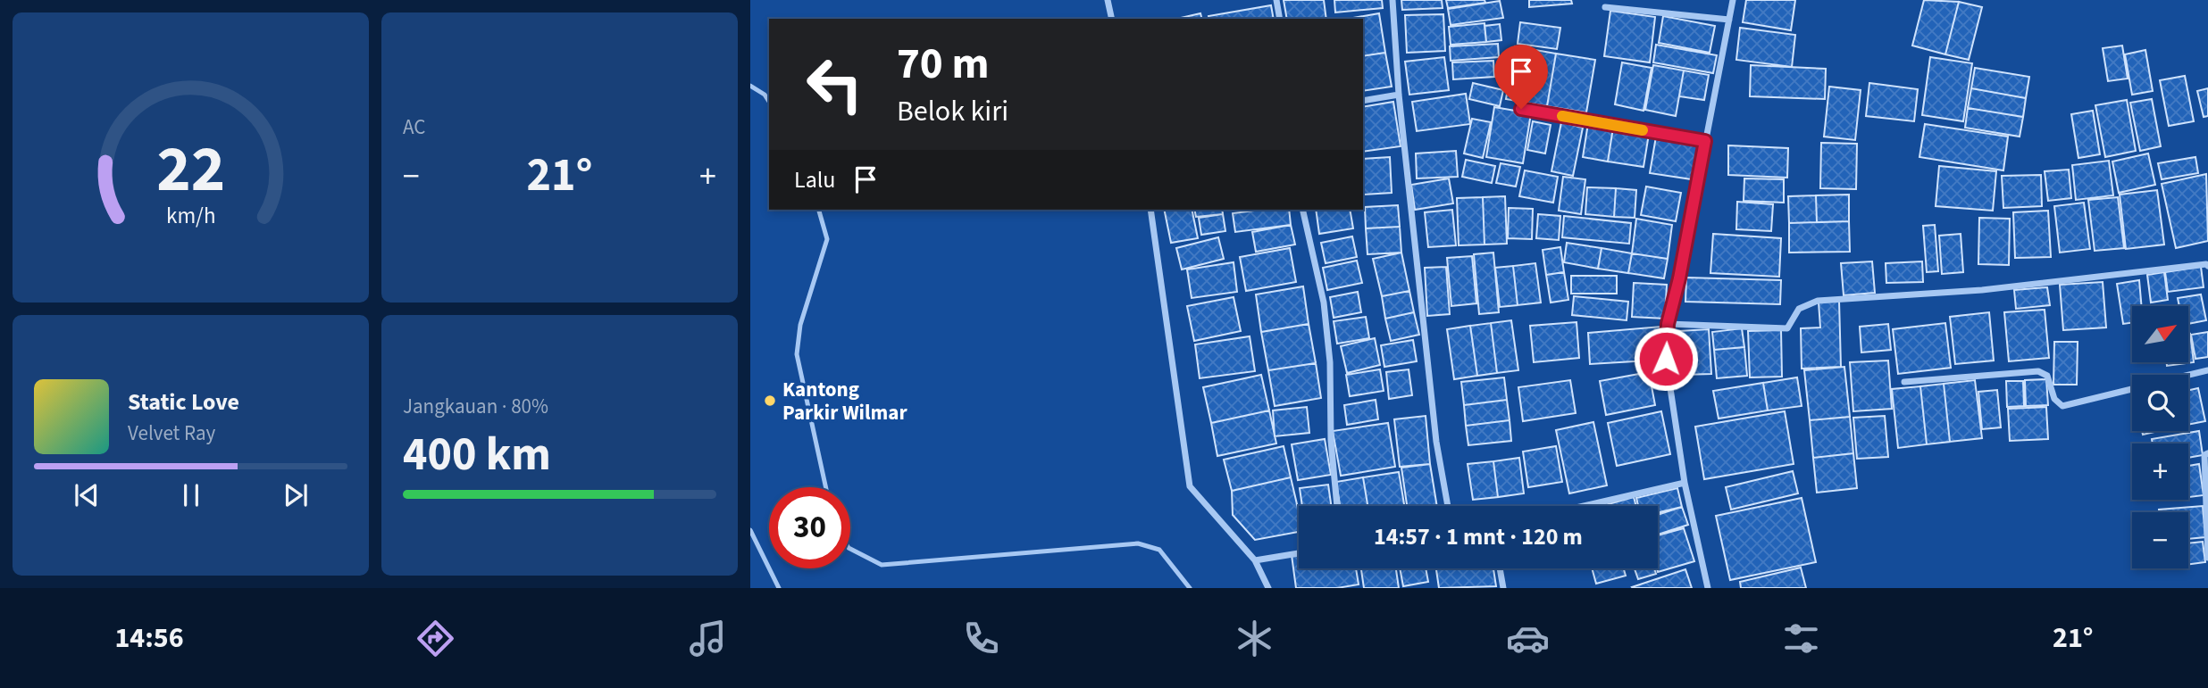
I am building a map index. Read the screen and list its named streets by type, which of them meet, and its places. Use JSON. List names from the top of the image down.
{
  "places": ["Kantong Parkir Wilmar"],
  "north": "top right",
  "page": {
    "tile": [
      "AC",
      ["Jangkauan · 80%", "400 km"]
    ],
    "turn": ["70 m", "Belok kiri"],
    "then": "Lalu",
    "heat": ["−", "21°", "+"],
    "map_buttons": ["+", "−"],
    "song": ["Static Love", "Velvet Ray"],
    "limit": "30",
    "trip": "14:57 · 1 mnt · 120 m",
    "tabs": ["14:56", "21°"],
    "gauge": ["22", "km/h"]
  }
}
